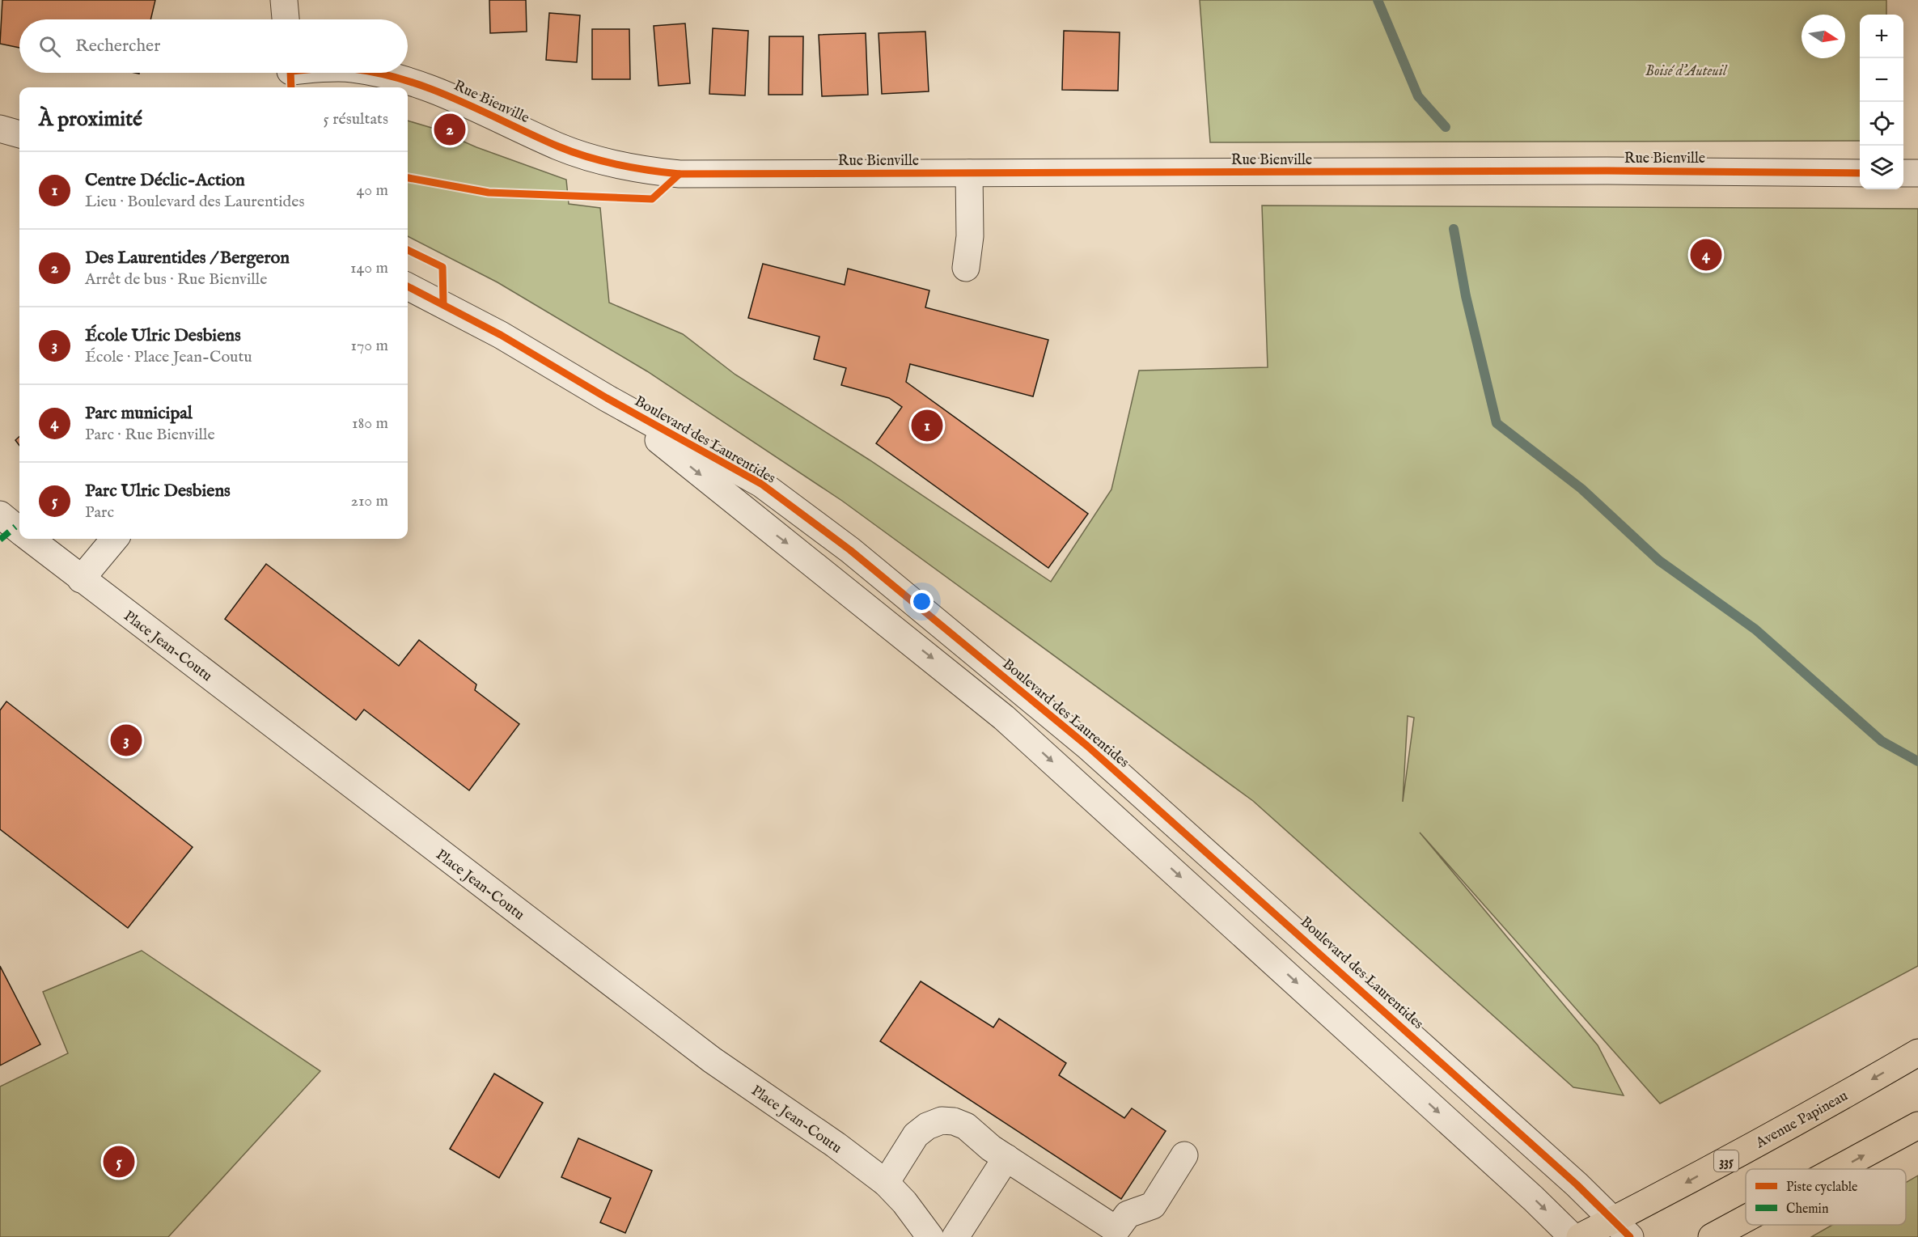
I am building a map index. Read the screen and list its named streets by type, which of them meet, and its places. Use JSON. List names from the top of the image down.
{
  "streets": {
    "highway": ["Avenue Papineau", "335"],
    "street": ["Rue Bienville", "Boulevard des Laurentides", "Place Jean-Coutu"]
  },
  "crossings": [
    ["Boulevard des Laurentides", "Avenue Papineau"]
  ],
  "parks": ["Boisé d'Auteuil"],
  "legend": ["Piste cyclable", "Chemin"],
  "north": "right",
  "page": {
    "map_buttons": ["+", "−"],
    "search": "Rechercher",
    "heading": ["À proximité", "5 résultats"],
    "pins": [
      "2",
      "4",
      "1",
      "3",
      "5"
    ],
    "list": [
      {
        "mark": "1",
        "name": "Centre Déclic-Action",
        "note": "Lieu · Boulevard des Laurentides",
        "value": "40 m"
      },
      {
        "mark": "2",
        "name": "Des Laurentides / Bergeron",
        "note": "Arrêt de bus · Rue Bienville",
        "value": "140 m"
      },
      {
        "mark": "3",
        "name": "École Ulric Desbiens",
        "note": "École · Place Jean-Coutu",
        "value": "170 m"
      },
      {
        "mark": "4",
        "name": "Parc municipal",
        "note": "Parc · Rue Bienville",
        "value": "180 m"
      },
      {
        "mark": "5",
        "name": "Parc Ulric Desbiens",
        "note": "Parc",
        "value": "210 m"
      }
    ]
  }
}
